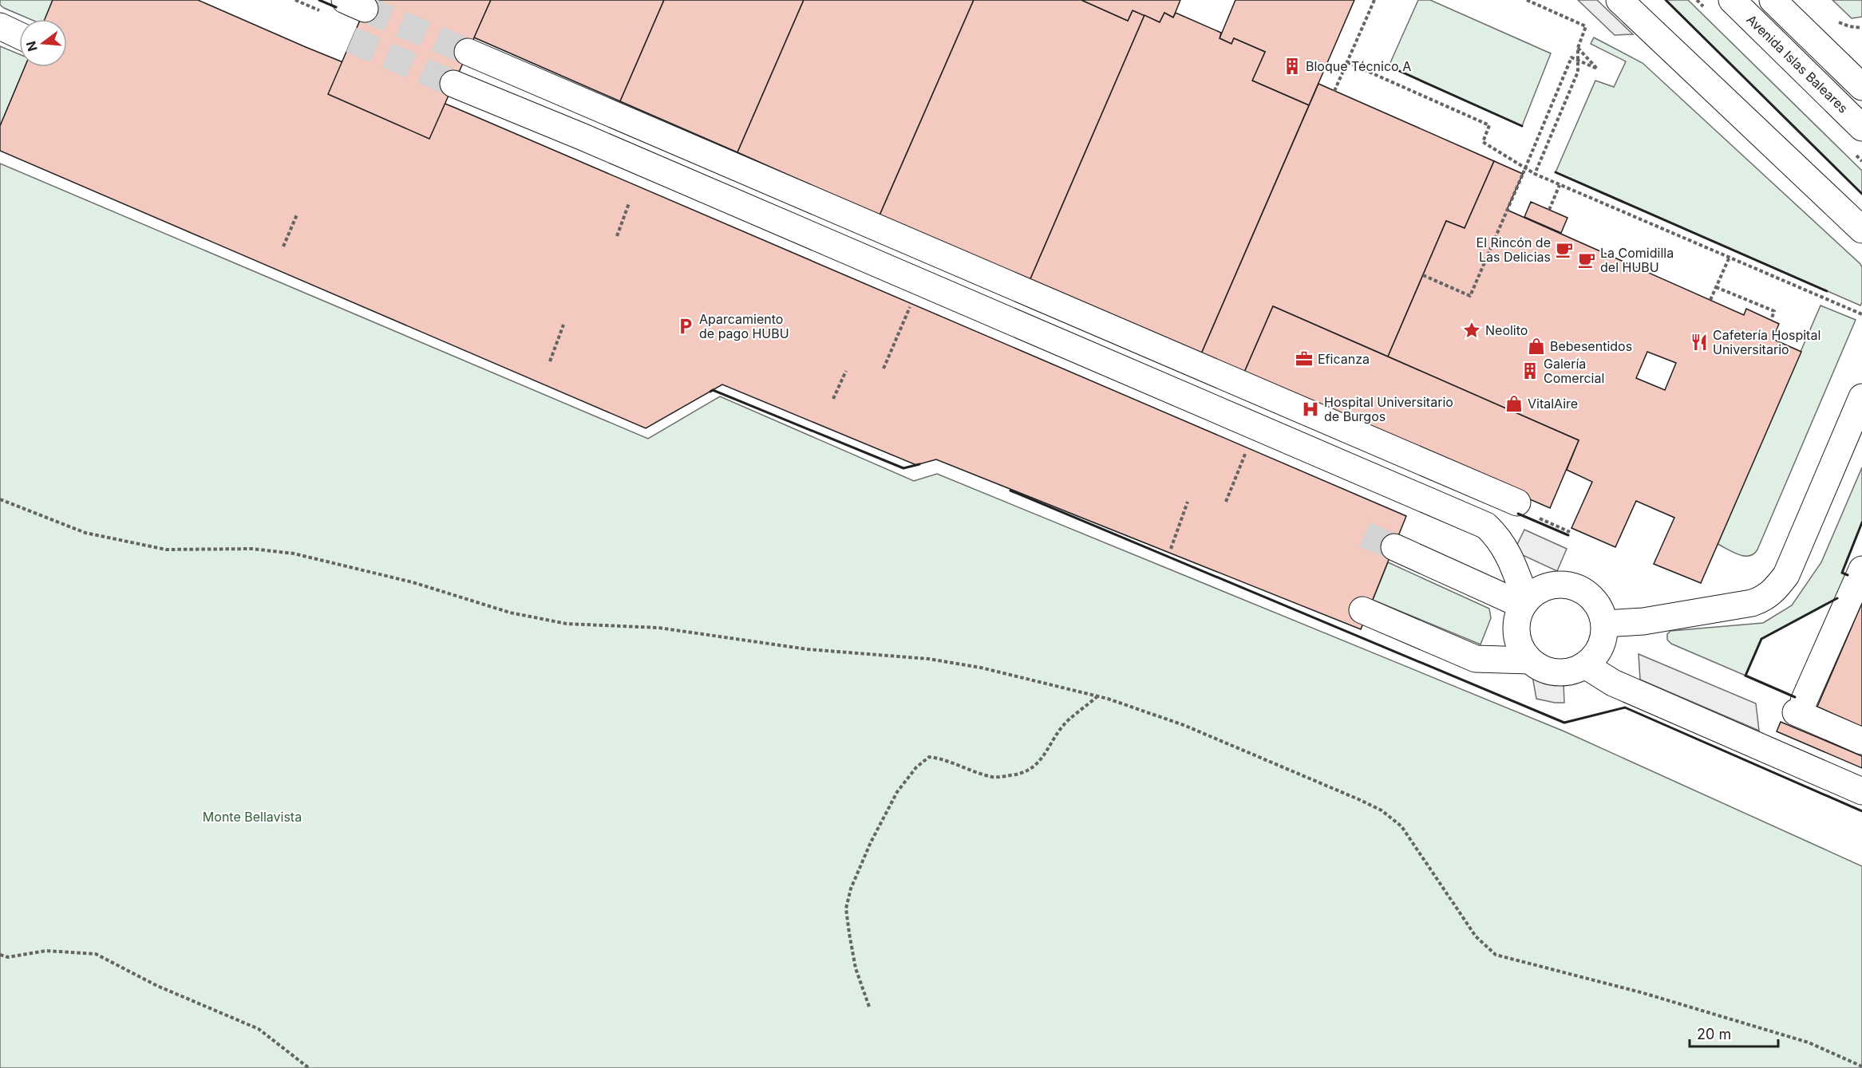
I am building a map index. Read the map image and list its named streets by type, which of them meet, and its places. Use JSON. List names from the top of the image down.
{
  "streets": {
    "main road": ["Avenida Islas Baleares"]
  },
  "parks": ["Monte Bellavista"],
  "places": {
    "building": ["Bloque Técnico A", "Galería Comercial"],
    "cafe": ["El Rincón de Las Delicias", "La Comidilla del HUBU"],
    "parking": ["Aparcamiento de pago HUBU"],
    "place": ["Neolito"],
    "restaurant": ["Cafetería Hospital Universitario"],
    "shop": ["Bebesentidos", "VitalAire"],
    "office": ["Eficanza"],
    "hospital": ["Hospital Universitario de Burgos"]
  },
  "scale_bar": "20 m",
  "north": "left"
}
